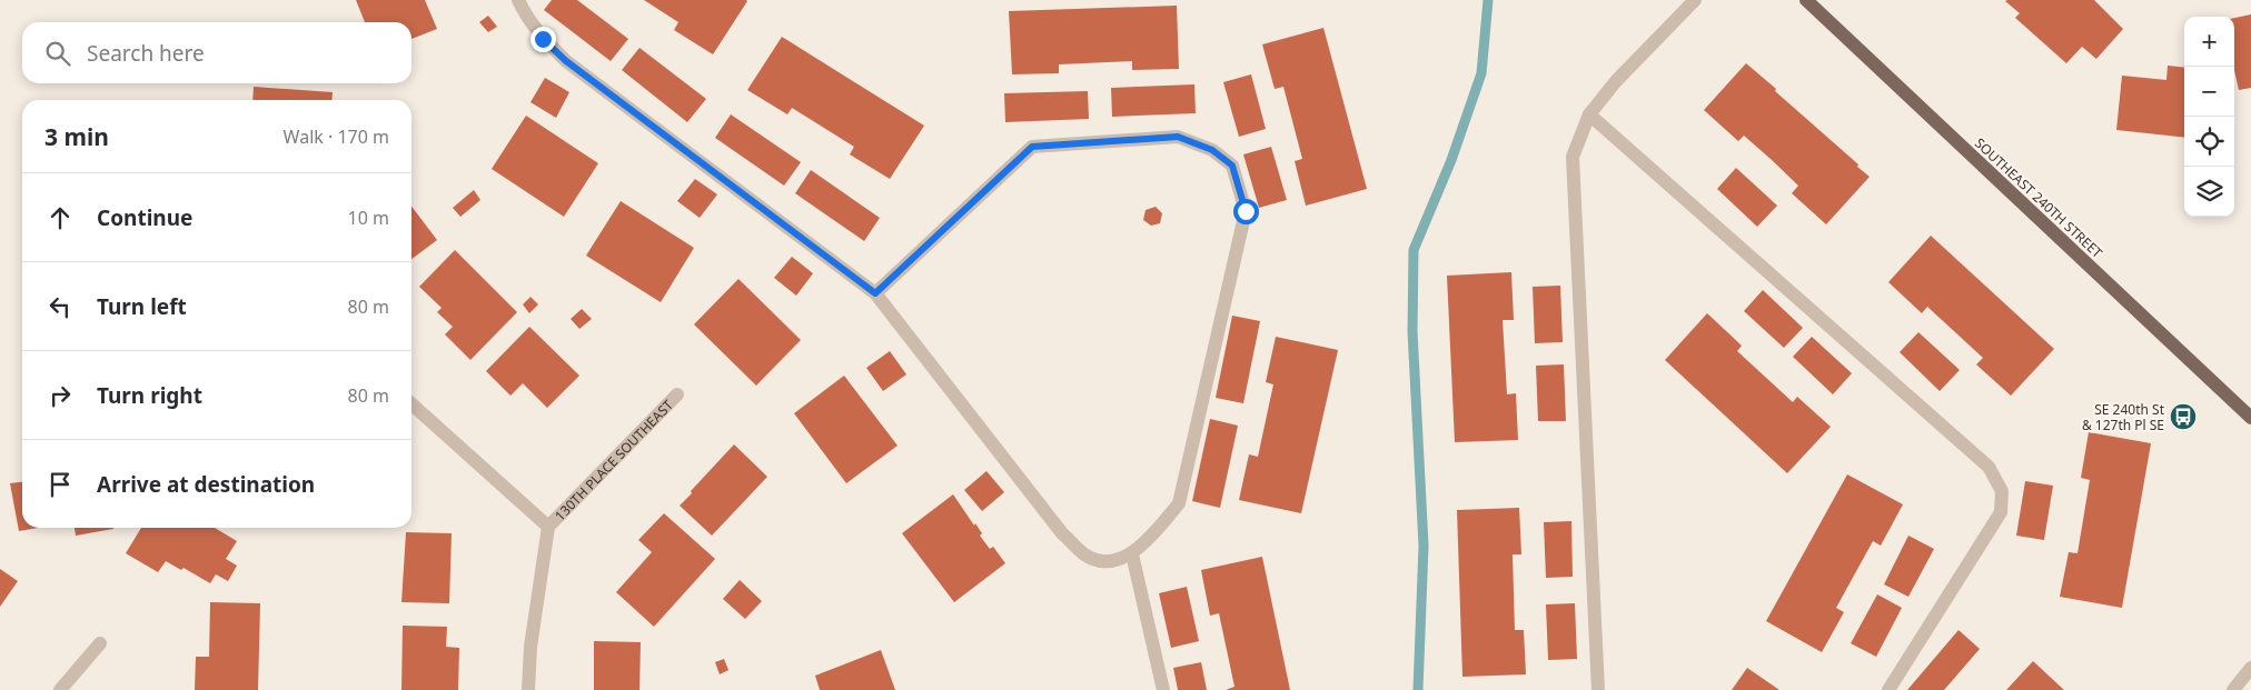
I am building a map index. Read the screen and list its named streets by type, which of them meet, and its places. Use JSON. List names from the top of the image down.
{
  "streets": {
    "main road": ["SOUTHEAST 240TH STREET"],
    "street": ["130TH PLACE SOUTHEAST"]
  },
  "places": {
    "bus stop": ["SE 240th St & 127th Pl SE"]
  },
  "page": {
    "map_buttons": ["+", "−"],
    "search": "Search here",
    "heading": ["3 min", "Walk · 170 m"],
    "list": [
      ["Continue", "10 m"],
      ["Turn left", "80 m"],
      ["Turn right", "80 m"],
      "Arrive at destination"
    ]
  }
}
